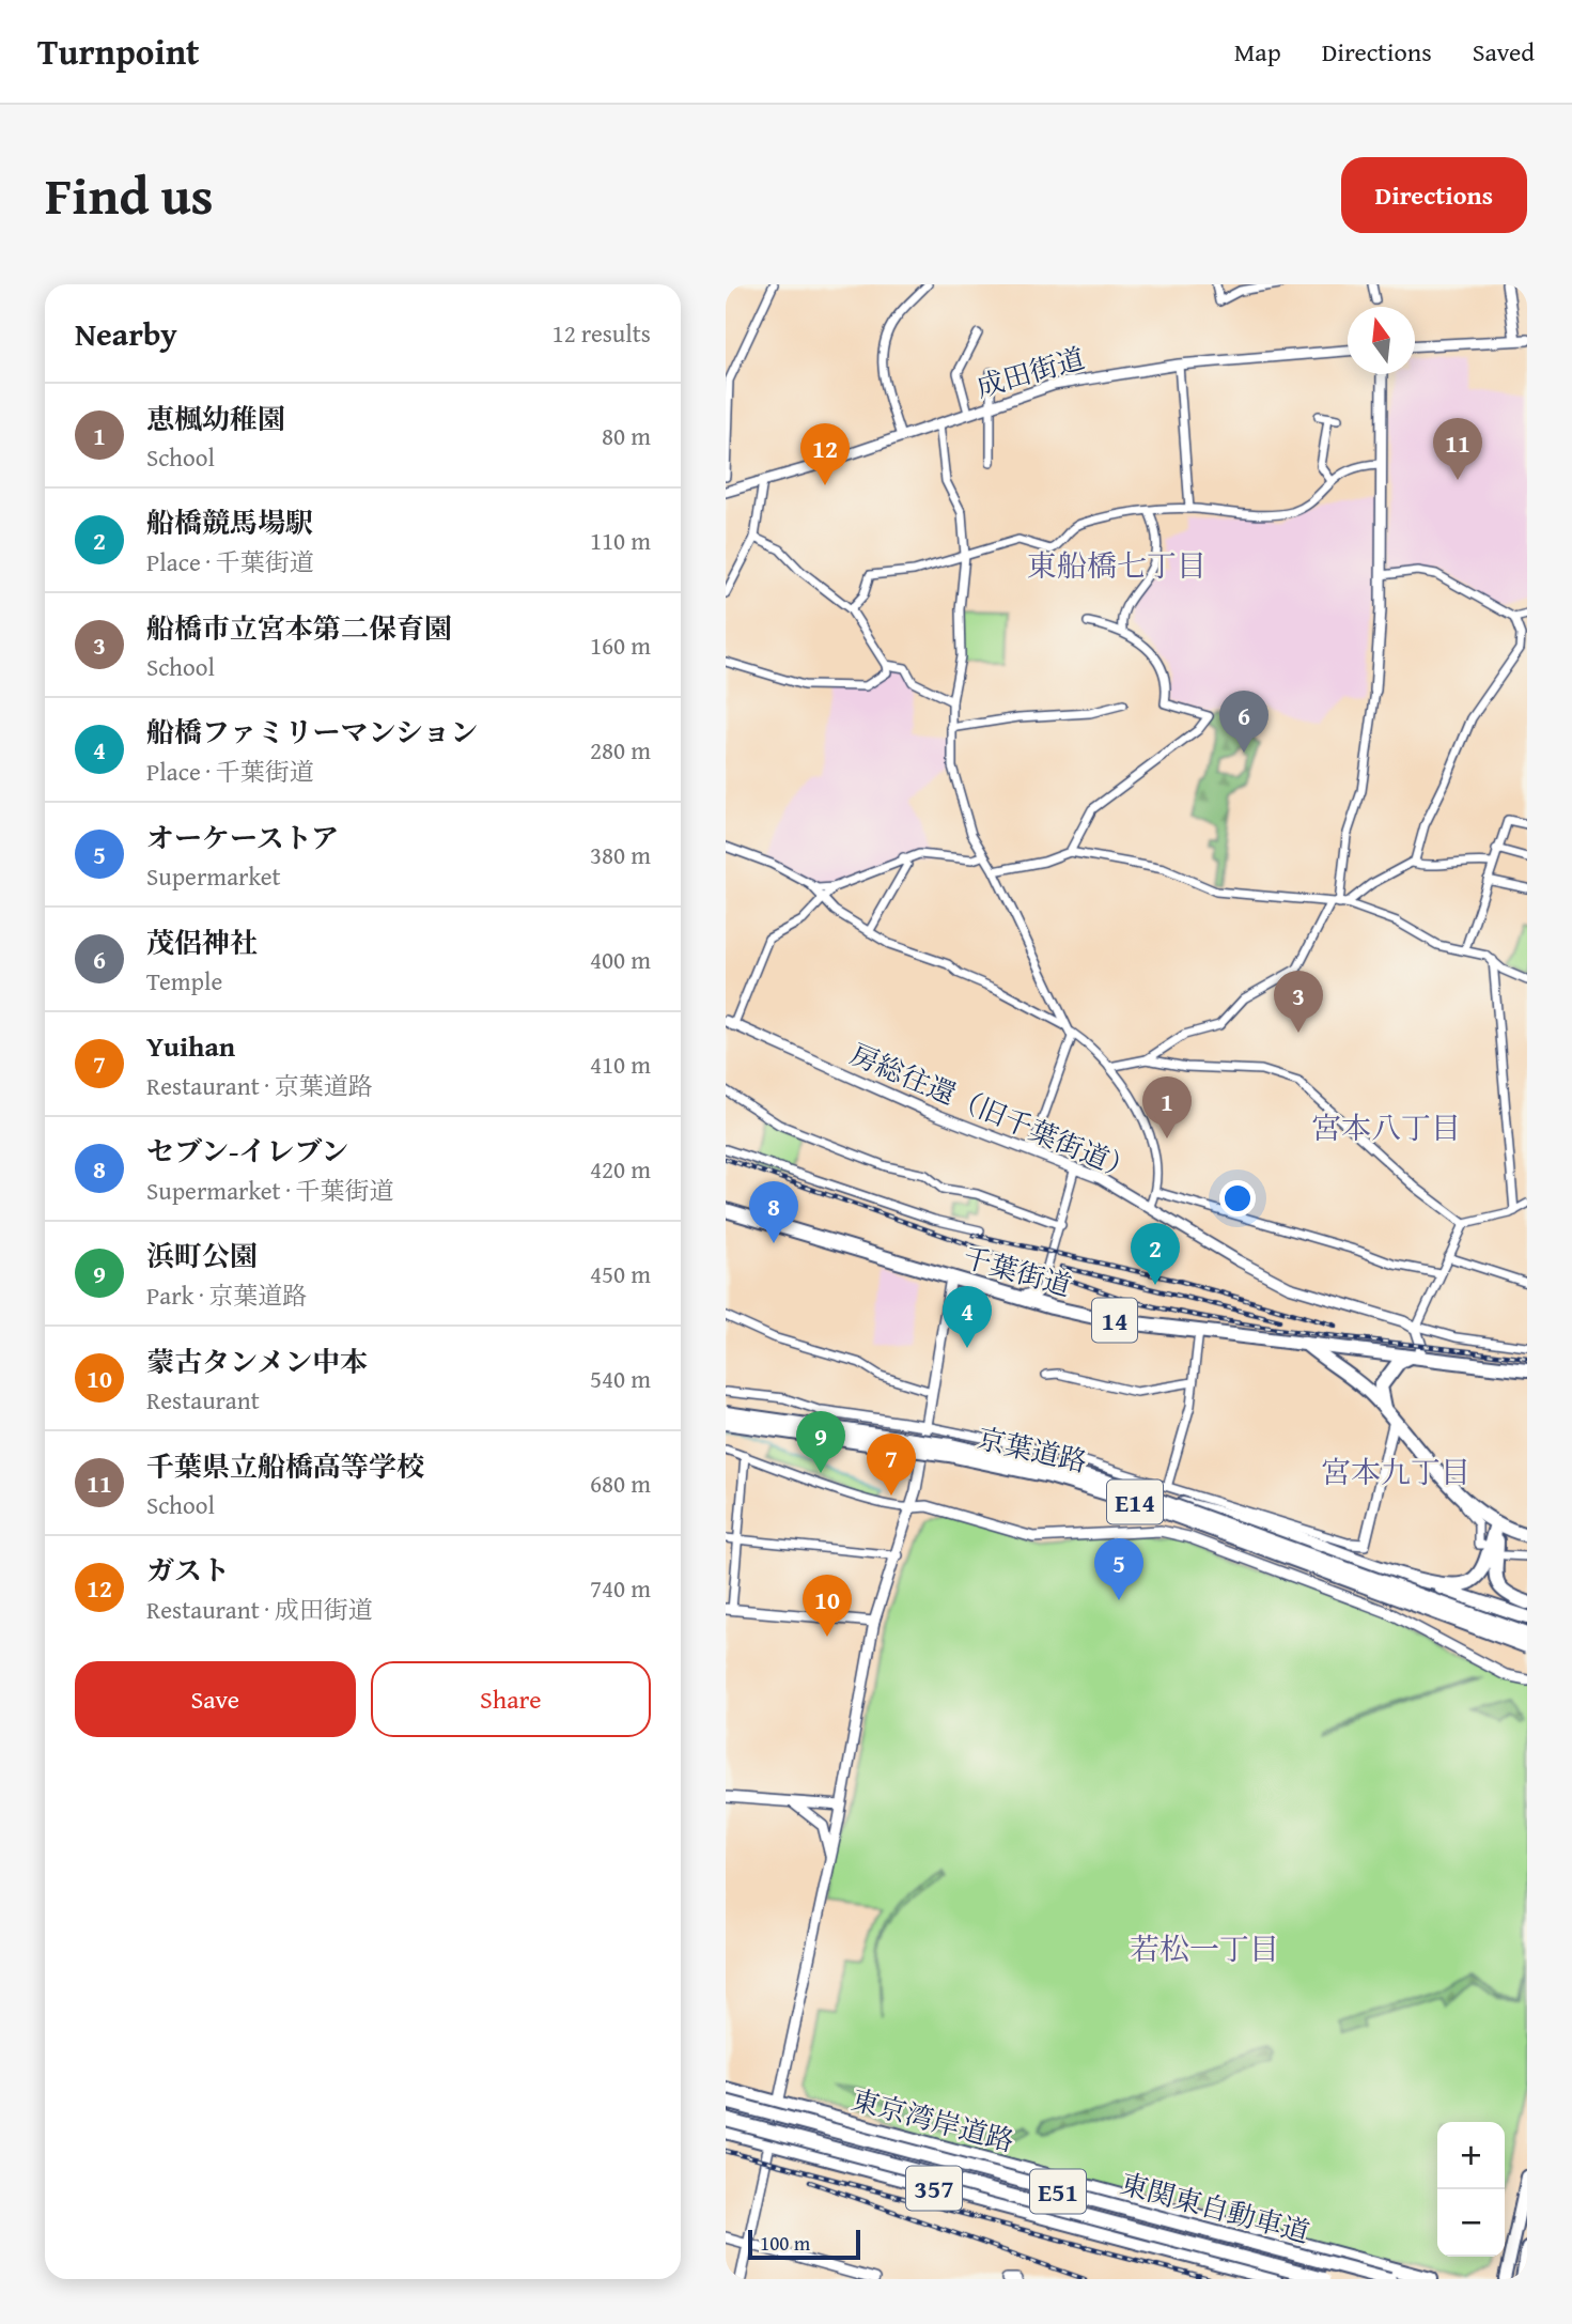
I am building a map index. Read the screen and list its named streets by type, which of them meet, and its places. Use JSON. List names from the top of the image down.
{
  "streets": {
    "highway": [
      "千葉街道",
      "14",
      "京葉道路",
      "E14",
      "東京湾岸道路",
      "357",
      "E51",
      "東関東自動車道"
    ],
    "street": ["成田街道", "房総往還（旧千葉街道）"]
  },
  "crossings": [
    ["東京湾岸道路", "東関東自動車道"]
  ],
  "districts": [
    "東船橋七丁目",
    "宮本八丁目",
    "宮本九丁目",
    "若松一丁目"
  ],
  "scale_bar": "100 m",
  "north": "top",
  "page": {
    "header": "Turnpoint",
    "nav": ["Map", "Directions", "Saved"],
    "title": "Find us",
    "buttons": [
      "Directions",
      ["Save", "Share"]
    ],
    "heading": ["Nearby", "12 results"],
    "list": [
      {
        "mark": "1",
        "name": "恵楓幼稚園",
        "note": "School",
        "value": "80 m"
      },
      {
        "mark": "2",
        "name": "船橋競馬場駅",
        "note": "Place · 千葉街道",
        "value": "110 m"
      },
      {
        "mark": "3",
        "name": "船橋市立宮本第二保育園",
        "note": "School",
        "value": "160 m"
      },
      {
        "mark": "4",
        "name": "船橋ファミリーマンション",
        "note": "Place · 千葉街道",
        "value": "280 m"
      },
      {
        "mark": "5",
        "name": "オーケーストア",
        "note": "Supermarket",
        "value": "380 m"
      },
      {
        "mark": "6",
        "name": "茂侶神社",
        "note": "Temple",
        "value": "400 m"
      },
      {
        "mark": "7",
        "name": "Yuihan",
        "note": "Restaurant · 京葉道路",
        "value": "410 m"
      },
      {
        "mark": "8",
        "name": "セブン-イレブン",
        "note": "Supermarket · 千葉街道",
        "value": "420 m"
      },
      {
        "mark": "9",
        "name": "浜町公園",
        "note": "Park · 京葉道路",
        "value": "450 m"
      },
      {
        "mark": "10",
        "name": "蒙古タンメン中本",
        "note": "Restaurant",
        "value": "540 m"
      },
      {
        "mark": "11",
        "name": "千葉県立船橋高等学校",
        "note": "School",
        "value": "680 m"
      },
      {
        "mark": "12",
        "name": "ガスト",
        "note": "Restaurant · 成田街道",
        "value": "740 m"
      }
    ],
    "pins": [
      "11",
      "12",
      "6",
      "3",
      "1",
      "8",
      "2",
      "4",
      "9",
      "7",
      "5",
      "10"
    ],
    "map_buttons": ["+", "−"],
    "scale": "100 m"
  }
}
